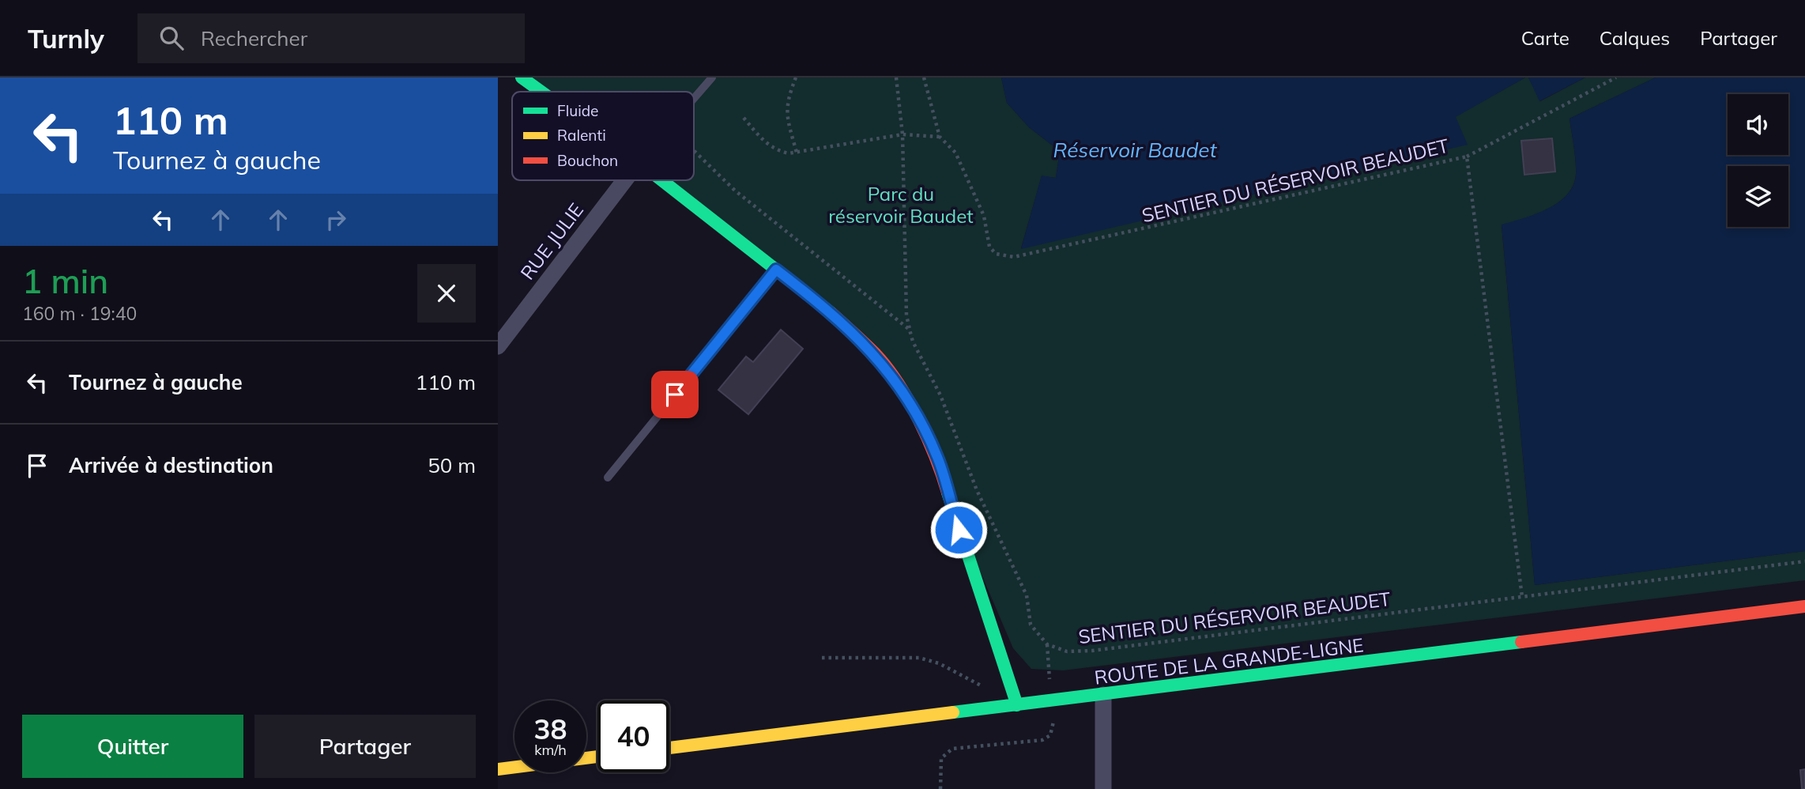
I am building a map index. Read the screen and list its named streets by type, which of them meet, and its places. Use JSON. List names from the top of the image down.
{
  "streets": {
    "main road": ["ROUTE DE LA GRANDE-LIGNE"],
    "street": ["RUE JULIE"],
    "path": ["SENTIER DU RÉSERVOIR BEAUDET"]
  },
  "water": ["Réservoir Baudet"],
  "parks": ["Parc du réservoir Baudet"],
  "legend": ["Fluide", "Ralenti", "Bouchon"],
  "page": {
    "header": "Turnly",
    "search": "Rechercher",
    "nav": ["Carte", "Calques", "Partager"],
    "turn": ["110 m", "Tournez à gauche"],
    "heading": ["1 min", "160 m · 19:40"],
    "list": [
      {
        "name": "Tournez à gauche",
        "value": "110 m"
      },
      {
        "name": "Arrivée à destination",
        "value": "50 m"
      }
    ],
    "speed": "38 km/h",
    "limit": "40",
    "buttons": ["Quitter", "Partager"]
  }
}
